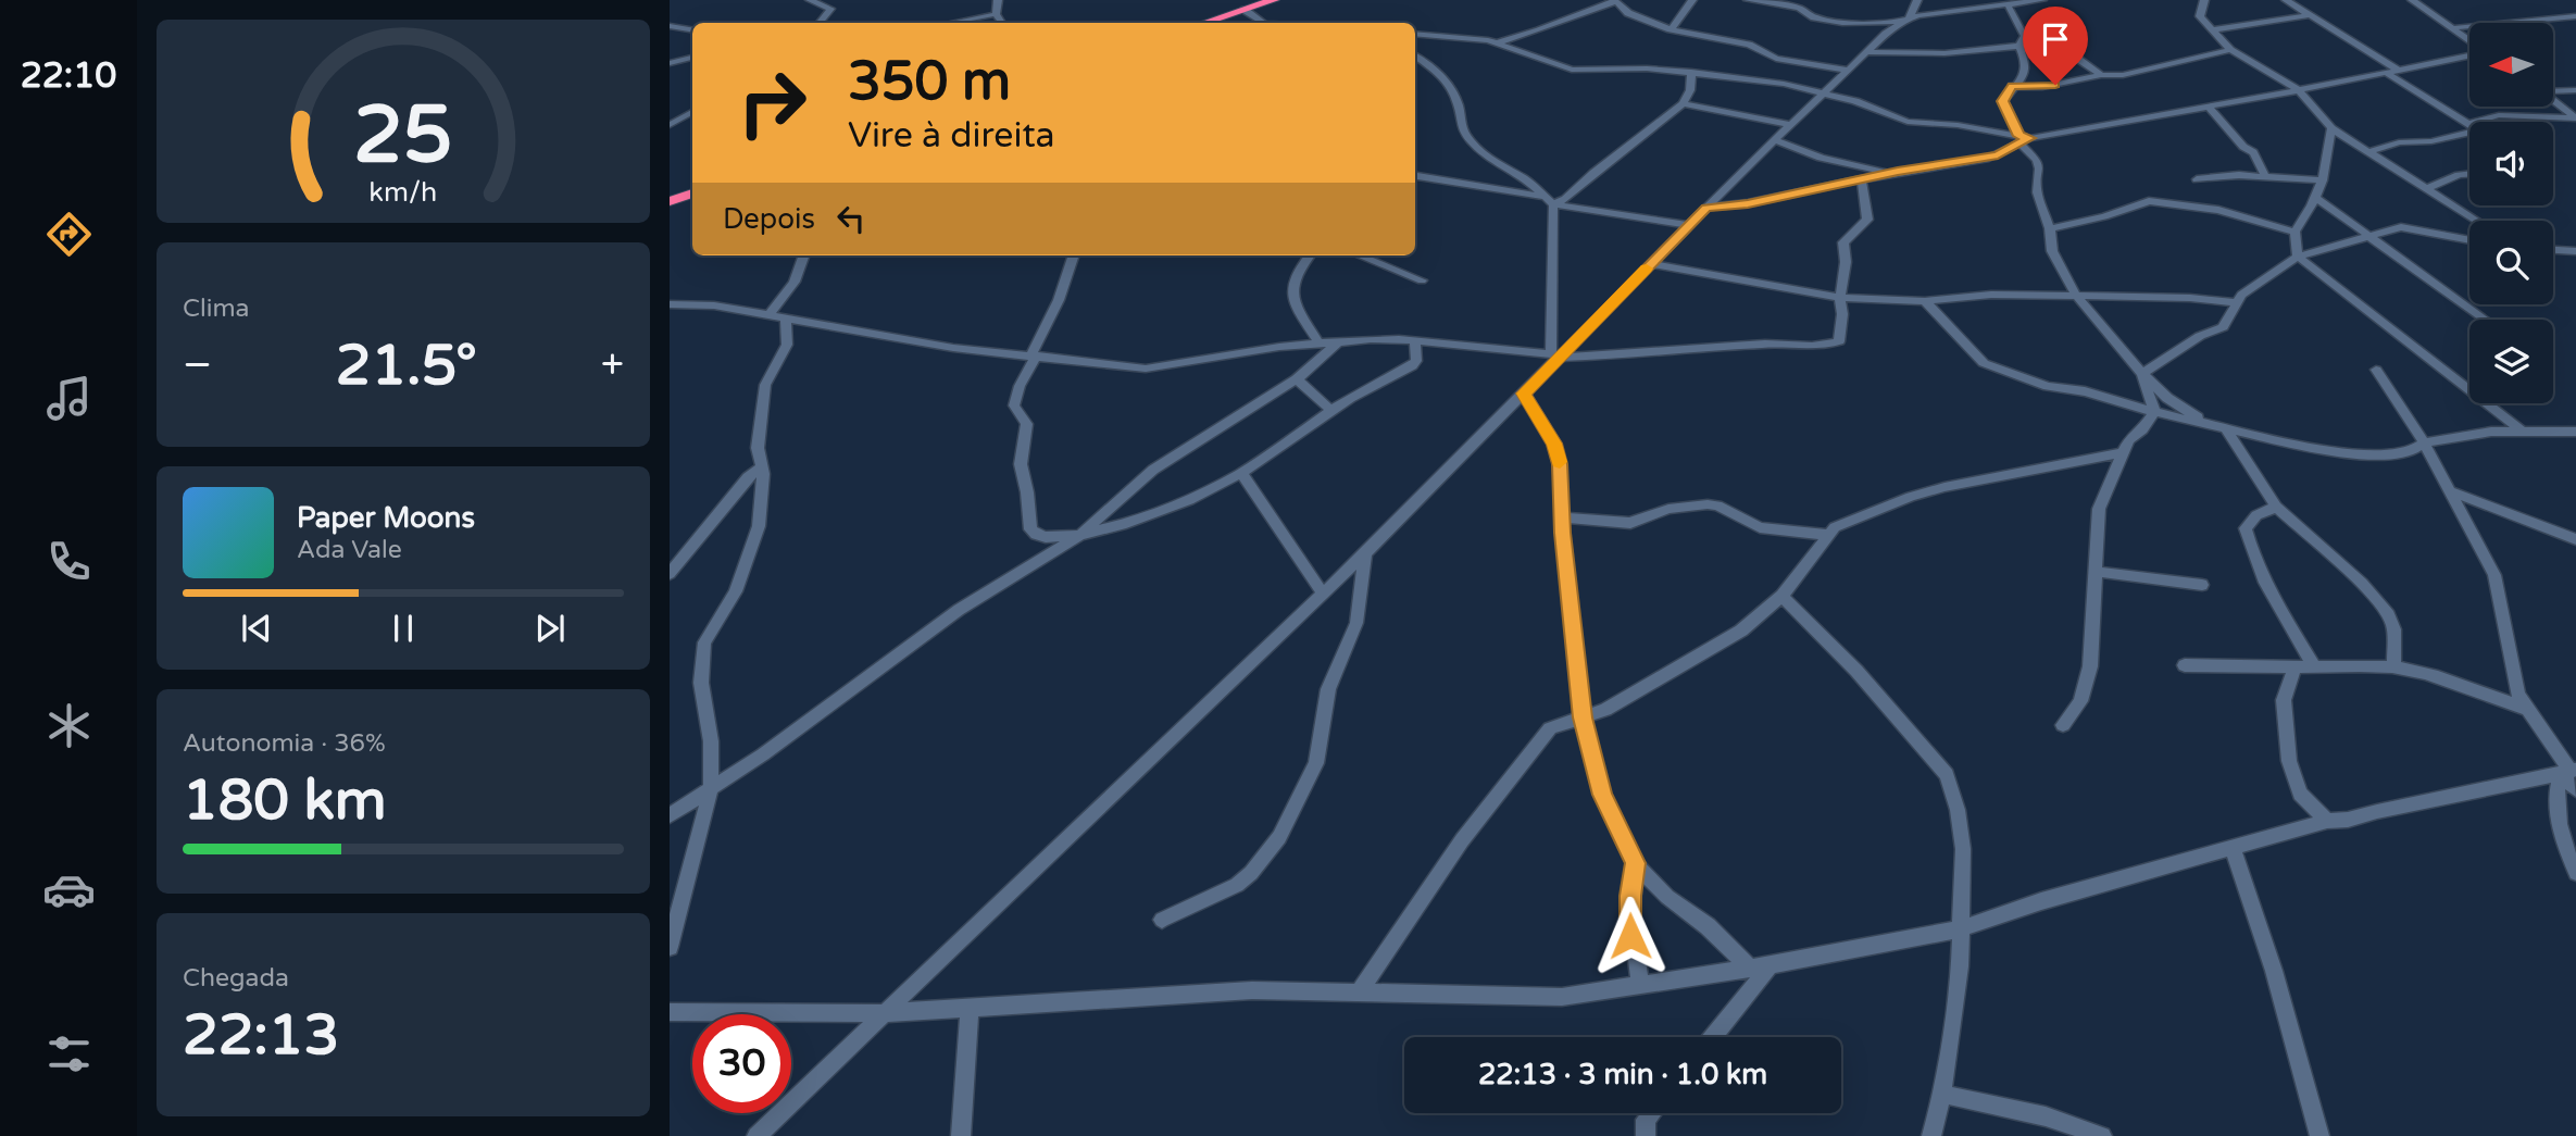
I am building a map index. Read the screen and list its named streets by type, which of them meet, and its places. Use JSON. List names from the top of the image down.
{
  "north": "left",
  "page": {
    "tabs": "22:10",
    "turn": ["350 m", "Vire à direita"],
    "then": "Depois",
    "tile": [
      "Clima",
      ["Autonomia · 36%", "180 km"],
      ["Chegada", "22:13"]
    ],
    "heat": ["−", "21.5°", "+"],
    "song": ["Paper Moons", "Ada Vale"],
    "limit": "30",
    "trip": "22:13 · 3 min · 1.0 km",
    "gauge": ["25", "km/h"]
  }
}
